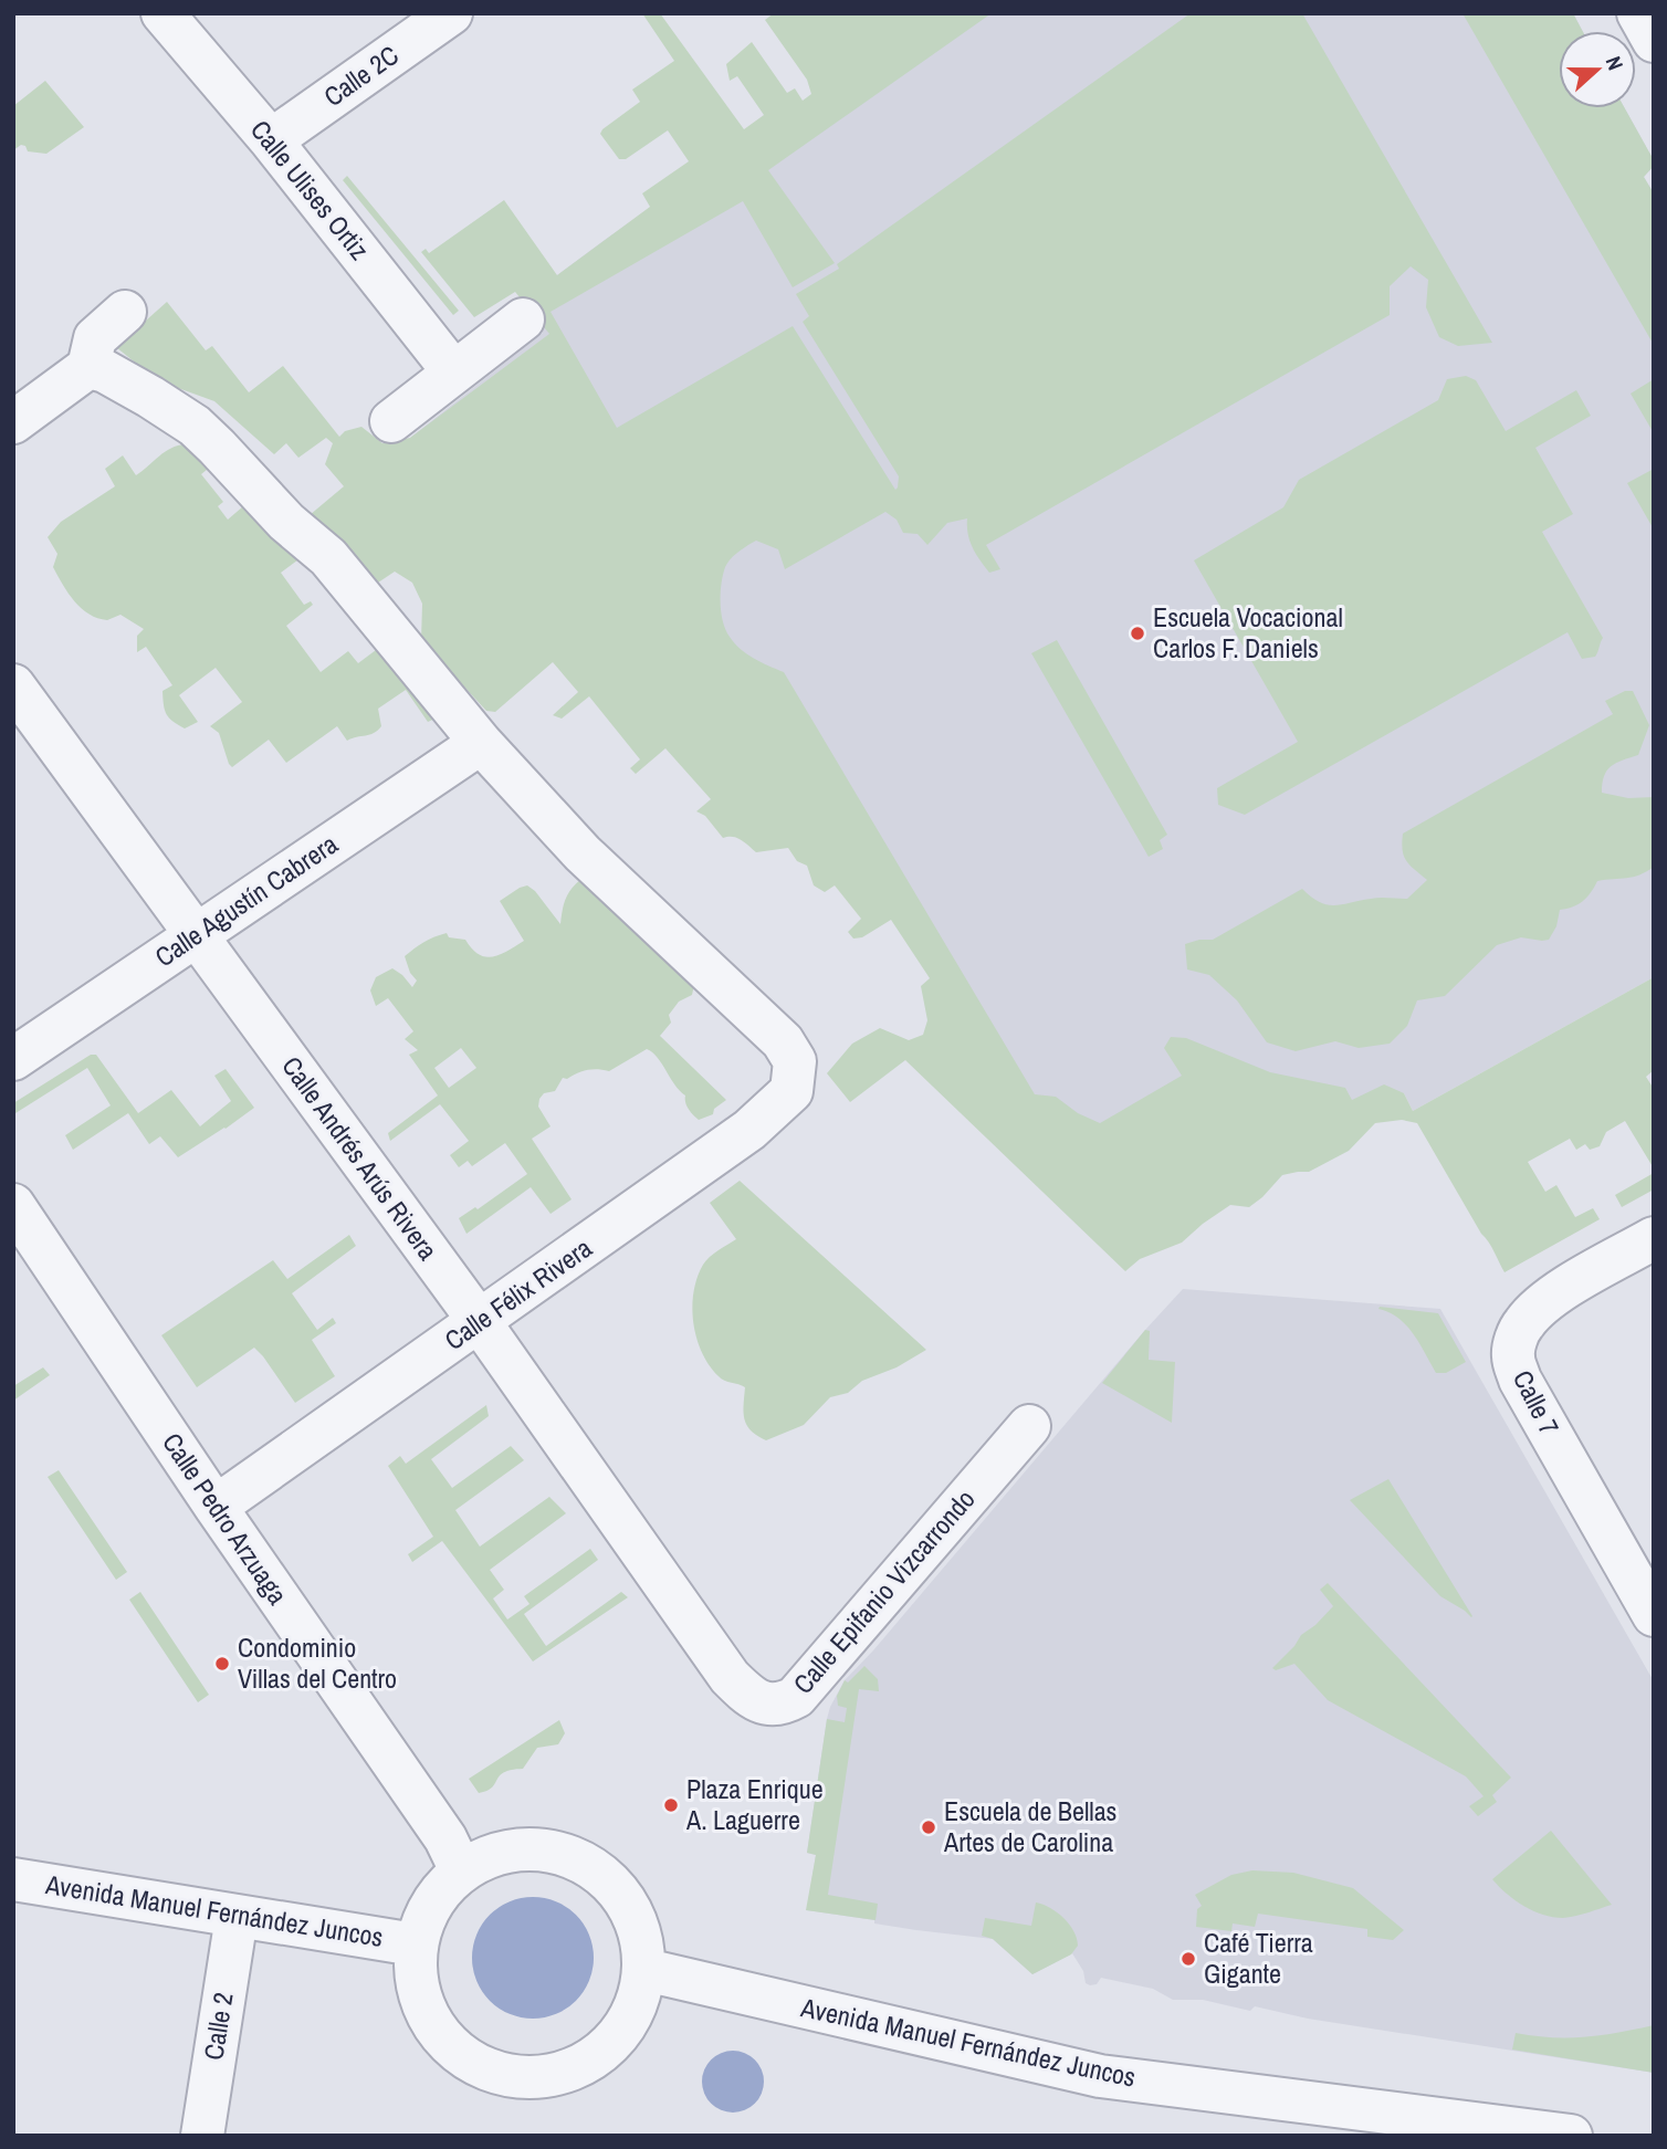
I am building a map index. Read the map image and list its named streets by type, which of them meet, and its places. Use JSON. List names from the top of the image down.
{
  "streets": {
    "street": [
      "Calle 2C",
      "Calle Ulises Ortiz",
      "Calle Agustín Cabrera",
      "Calle Andrés Arús Rivera",
      "Calle Félix Rivera",
      "Calle 7",
      "Calle Pedro Arzuaga",
      "Calle Epifanio Vizcarrondo",
      "Avenida Manuel Fernández Juncos",
      "Calle 2"
    ]
  },
  "crossings": [
    ["Calle 2C", "Calle Ulises Ortiz"],
    ["Calle Agustín Cabrera", "Calle Andrés Arús Rivera"],
    ["Calle Agustín Cabrera", "Calle Félix Rivera"],
    ["Calle Andrés Arús Rivera", "Calle Félix Rivera"],
    ["Calle Andrés Arús Rivera", "Calle Epifanio Vizcarrondo"],
    ["Calle Félix Rivera", "Calle Pedro Arzuaga"],
    ["Calle Pedro Arzuaga", "Avenida Manuel Fernández Juncos"],
    ["Avenida Manuel Fernández Juncos", "Calle 2"]
  ],
  "places": [
    "Escuela Vocacional Carlos F. Daniels",
    "Condominio Villas del Centro",
    "Plaza Enrique A. Laguerre",
    "Escuela de Bellas Artes de Carolina",
    "Café Tierra Gigante"
  ],
  "north": "right"
}
